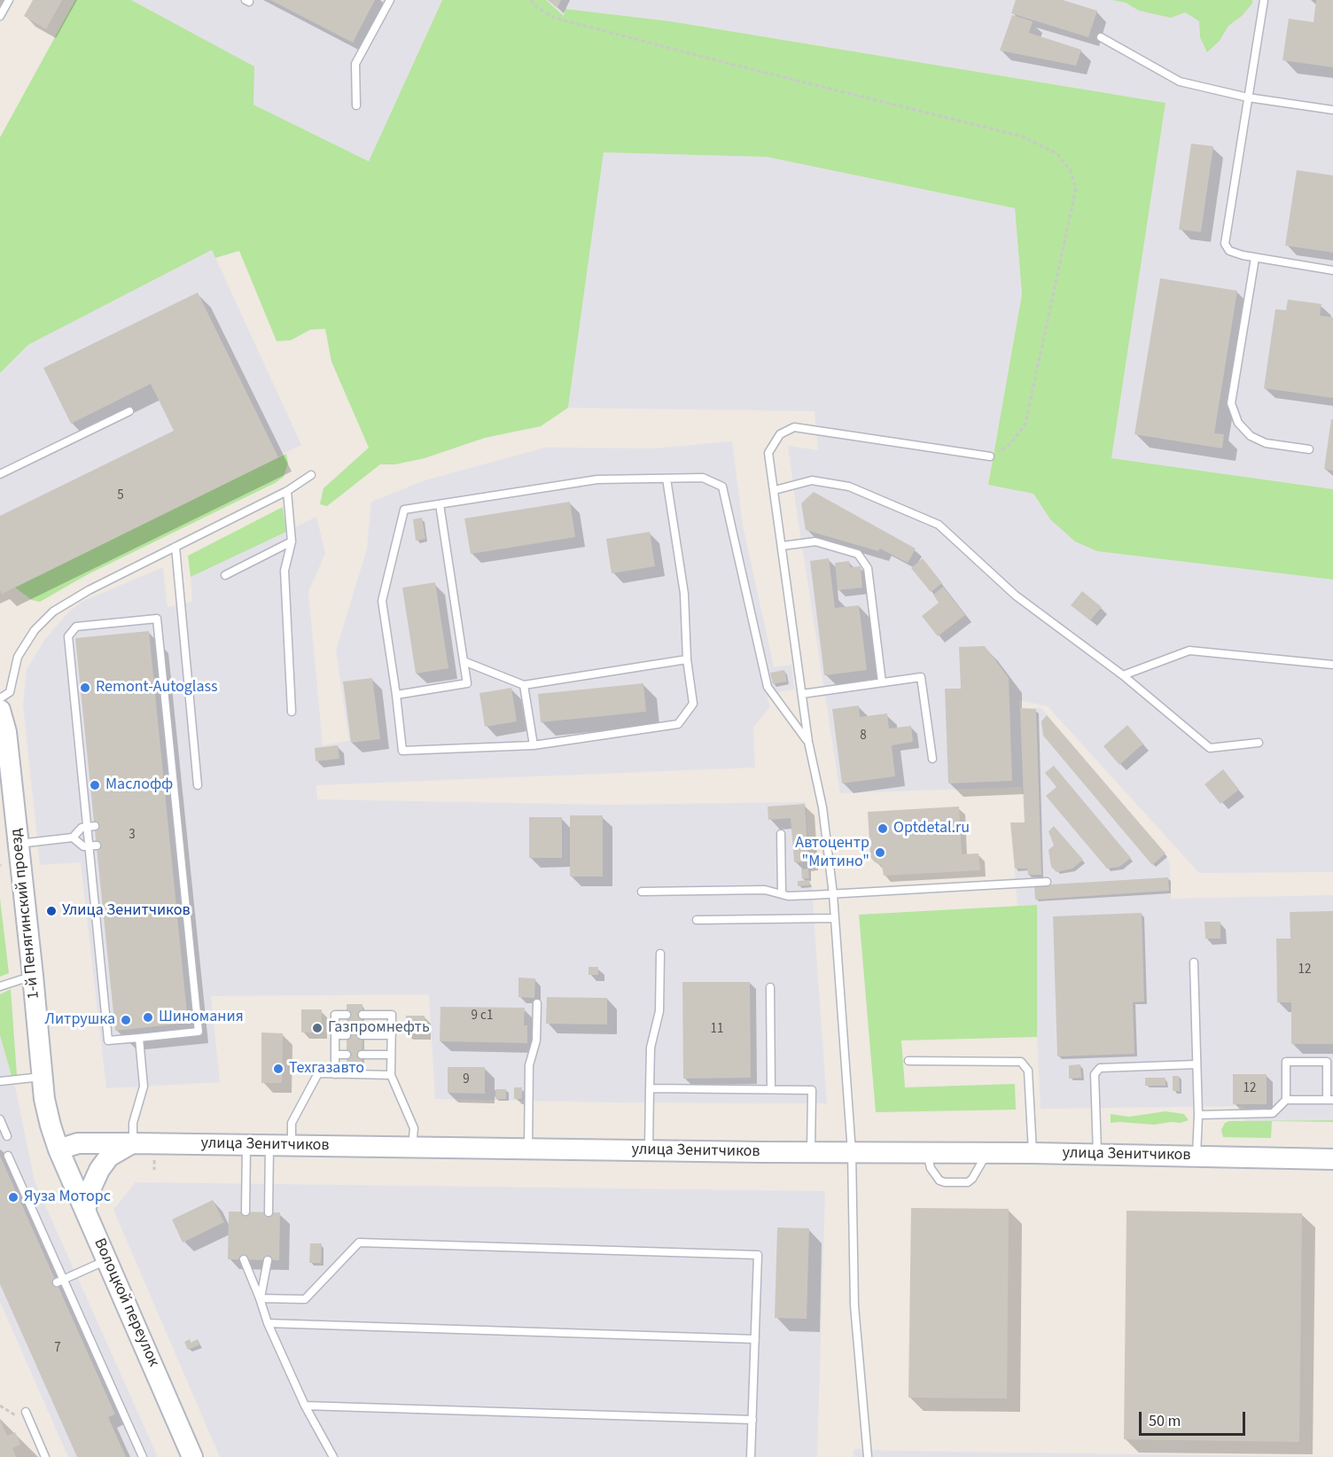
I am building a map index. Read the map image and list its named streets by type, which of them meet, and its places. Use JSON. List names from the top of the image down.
{
  "streets": {
    "street": ["1-й Пенягинский проезд", "улица Зенитчиков", "Волоцкой переулок"]
  },
  "crossings": [
    ["1-й Пенягинский проезд", "улица Зенитчиков"],
    ["1-й Пенягинский проезд", "Волоцкой переулок"],
    ["улица Зенитчиков", "Волоцкой переулок"]
  ],
  "places": [
    "Remont-Autoglass",
    "Маслофф",
    "Optdetal.ru",
    "Автоцентр \"Митино\"",
    "Улица Зенитчиков",
    "Шиномания",
    "Литрушка",
    "Газпромнефть",
    "Техгазавто",
    "Яуза Моторс"
  ],
  "house_numbers": [
    "5",
    "8",
    "3",
    "12",
    "9 с1",
    "11",
    "9",
    "12",
    "7"
  ],
  "scale_bar": "50 m"
}
